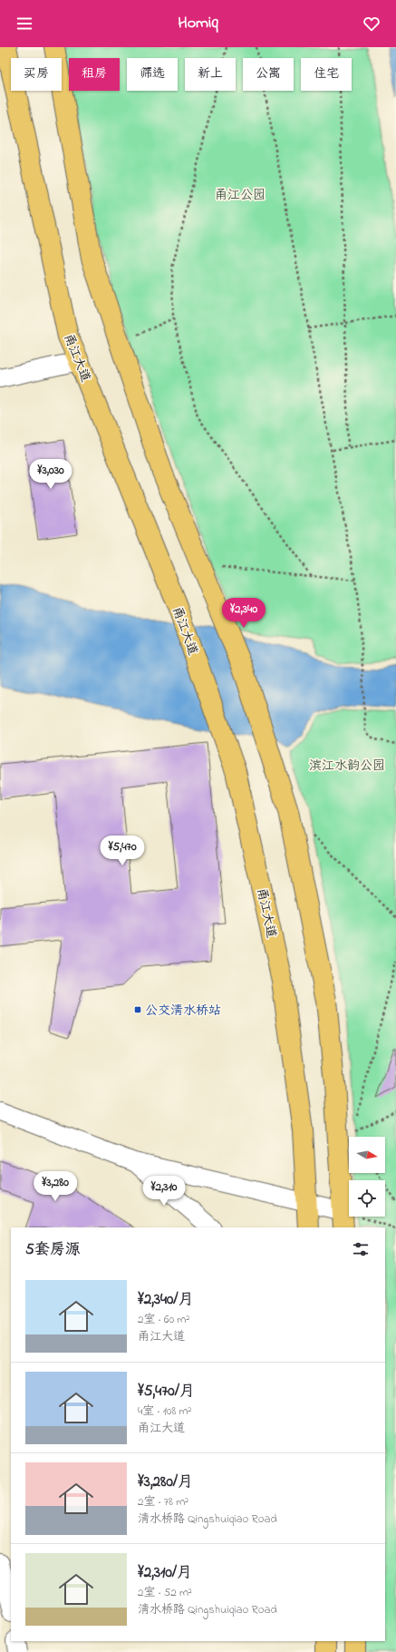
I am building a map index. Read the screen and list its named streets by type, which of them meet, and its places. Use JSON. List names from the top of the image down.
{
  "streets": {
    "main road": ["甬江大道"]
  },
  "parks": ["甬江公园", "滨江水韵公园"],
  "places": {
    "transit": ["公交清水桥站"]
  },
  "north": "right",
  "page": {
    "header": "Homiq",
    "chip": [
      "买房",
      "租房",
      "筛选",
      "新上",
      "公寓",
      "住宅"
    ],
    "price": [
      "¥3,030",
      "¥2,340",
      "¥5,470",
      "¥3,280",
      "¥2,310"
    ],
    "heading": "5套房源",
    "list": [
      {
        "name": "¥2,340/月",
        "note": "2室 · 60 m² · 甬江大道"
      },
      {
        "name": "¥5,470/月",
        "note": "4室 · 108 m² · 甬江大道"
      },
      {
        "name": "¥3,280/月",
        "note": "2室 · 78 m² · 清水桥路 Qingshuiqiao Road"
      },
      {
        "name": "¥2,310/月",
        "note": "2室 · 52 m² · 清水桥路 Qingshuiqiao Road"
      }
    ]
  }
}
